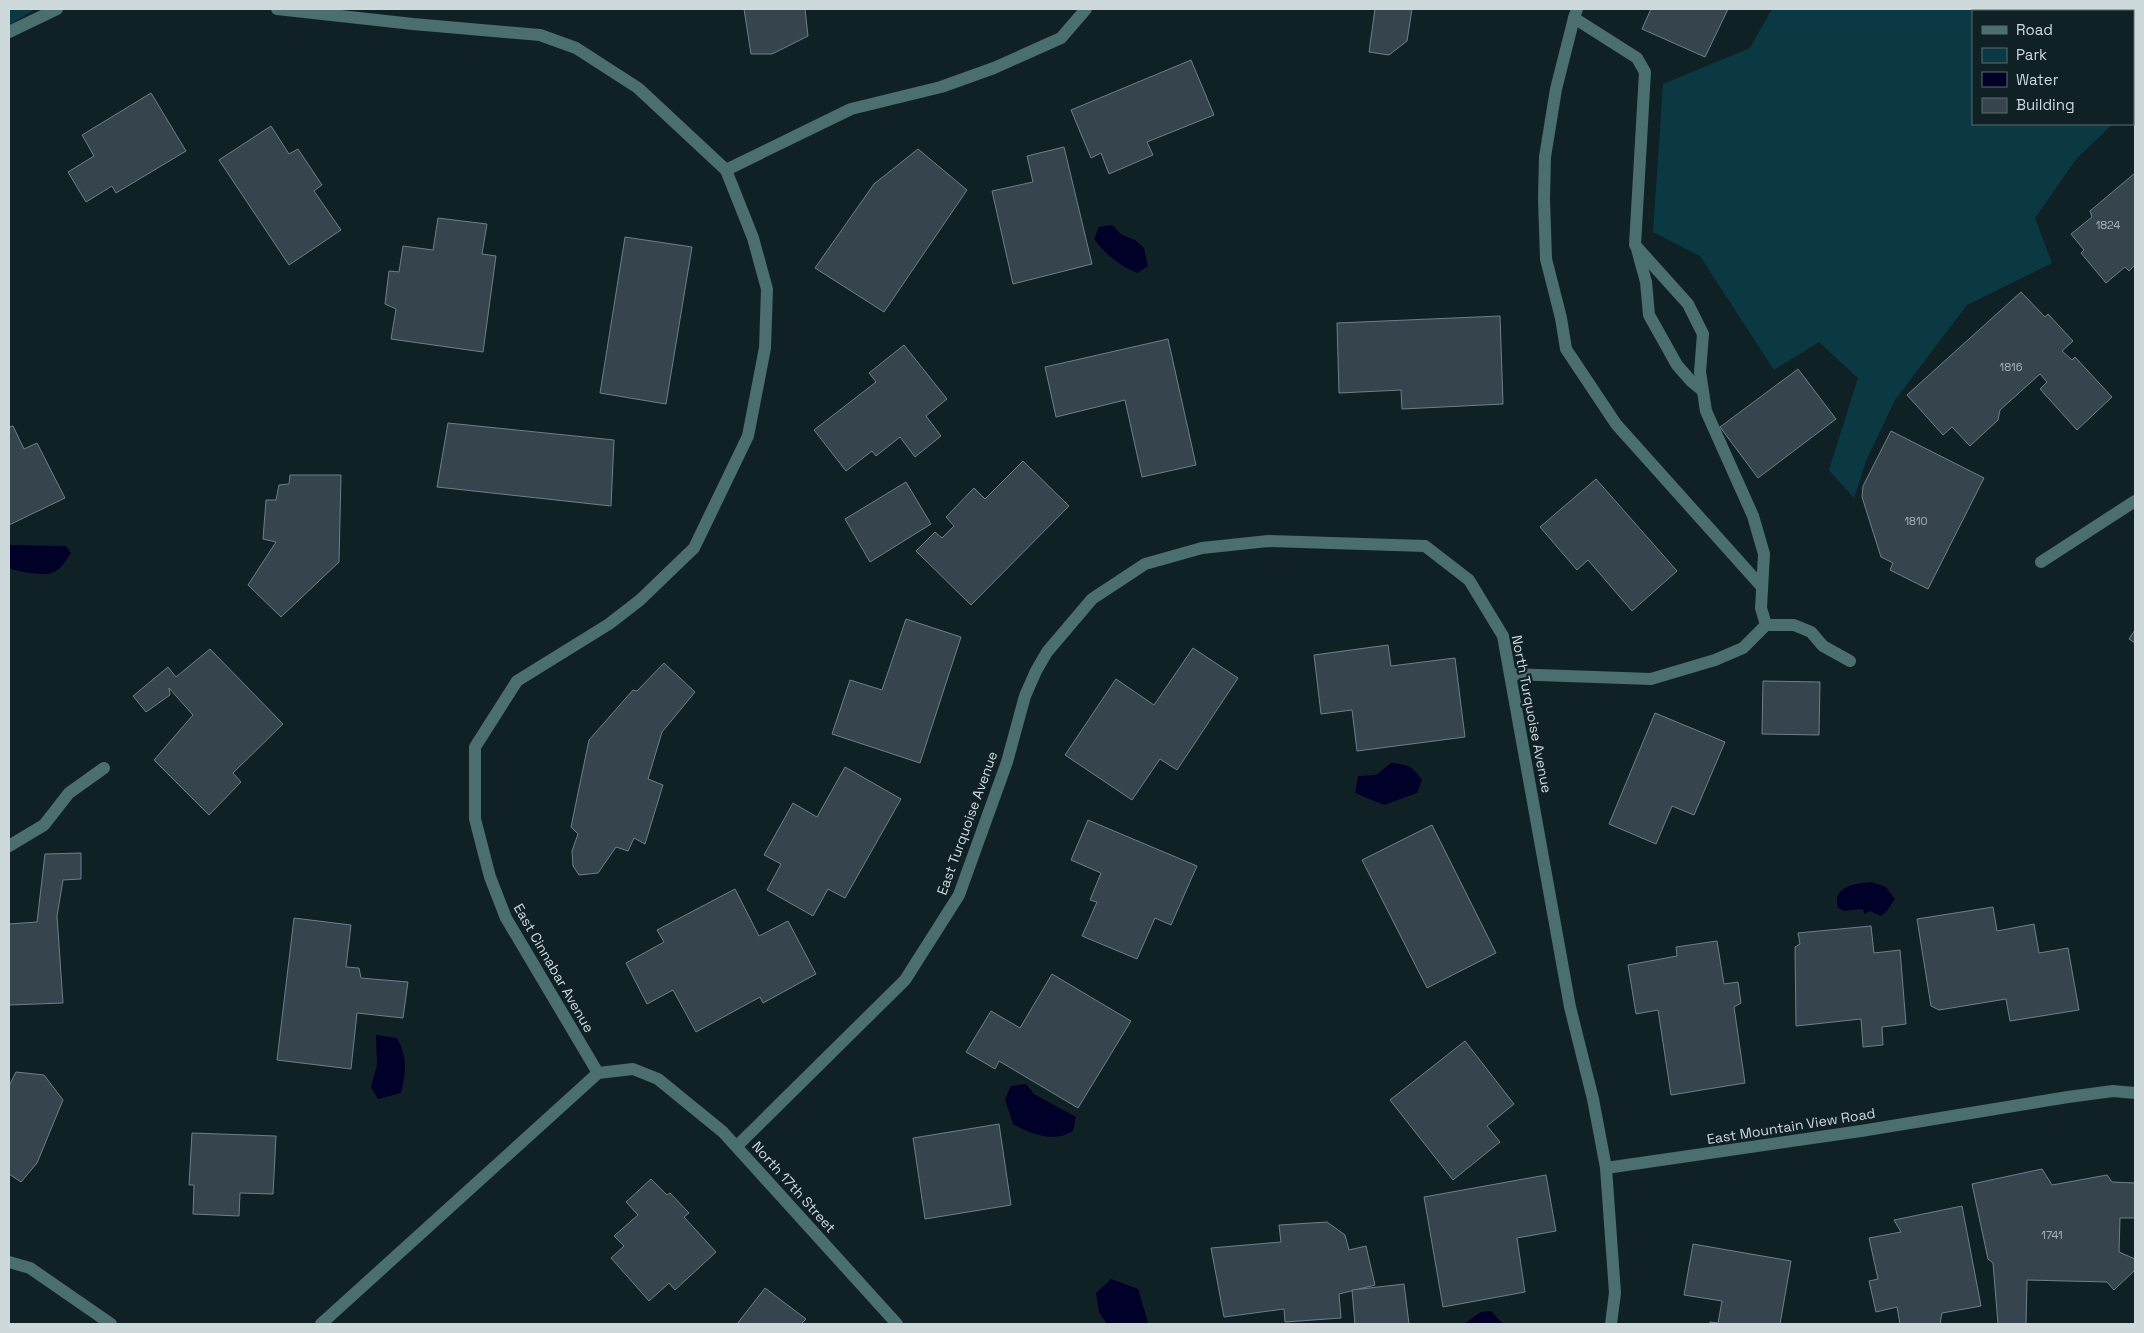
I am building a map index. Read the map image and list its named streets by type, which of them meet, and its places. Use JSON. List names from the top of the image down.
{
  "streets": {
    "street": [
      "North Turquoise Avenue",
      "East Turquoise Avenue",
      "East Cinnabar Avenue",
      "East Mountain View Road",
      "North 17th Street"
    ]
  },
  "crossings": [
    ["North Turquoise Avenue", "East Turquoise Avenue"],
    ["North Turquoise Avenue", "East Mountain View Road"],
    ["East Turquoise Avenue", "North 17th Street"],
    ["East Cinnabar Avenue", "North 17th Street"]
  ],
  "house_numbers": [
    "1824",
    "1816",
    "1810",
    "1741"
  ],
  "legend": [
    "Road",
    "Park",
    "Water",
    "Building"
  ]
}
